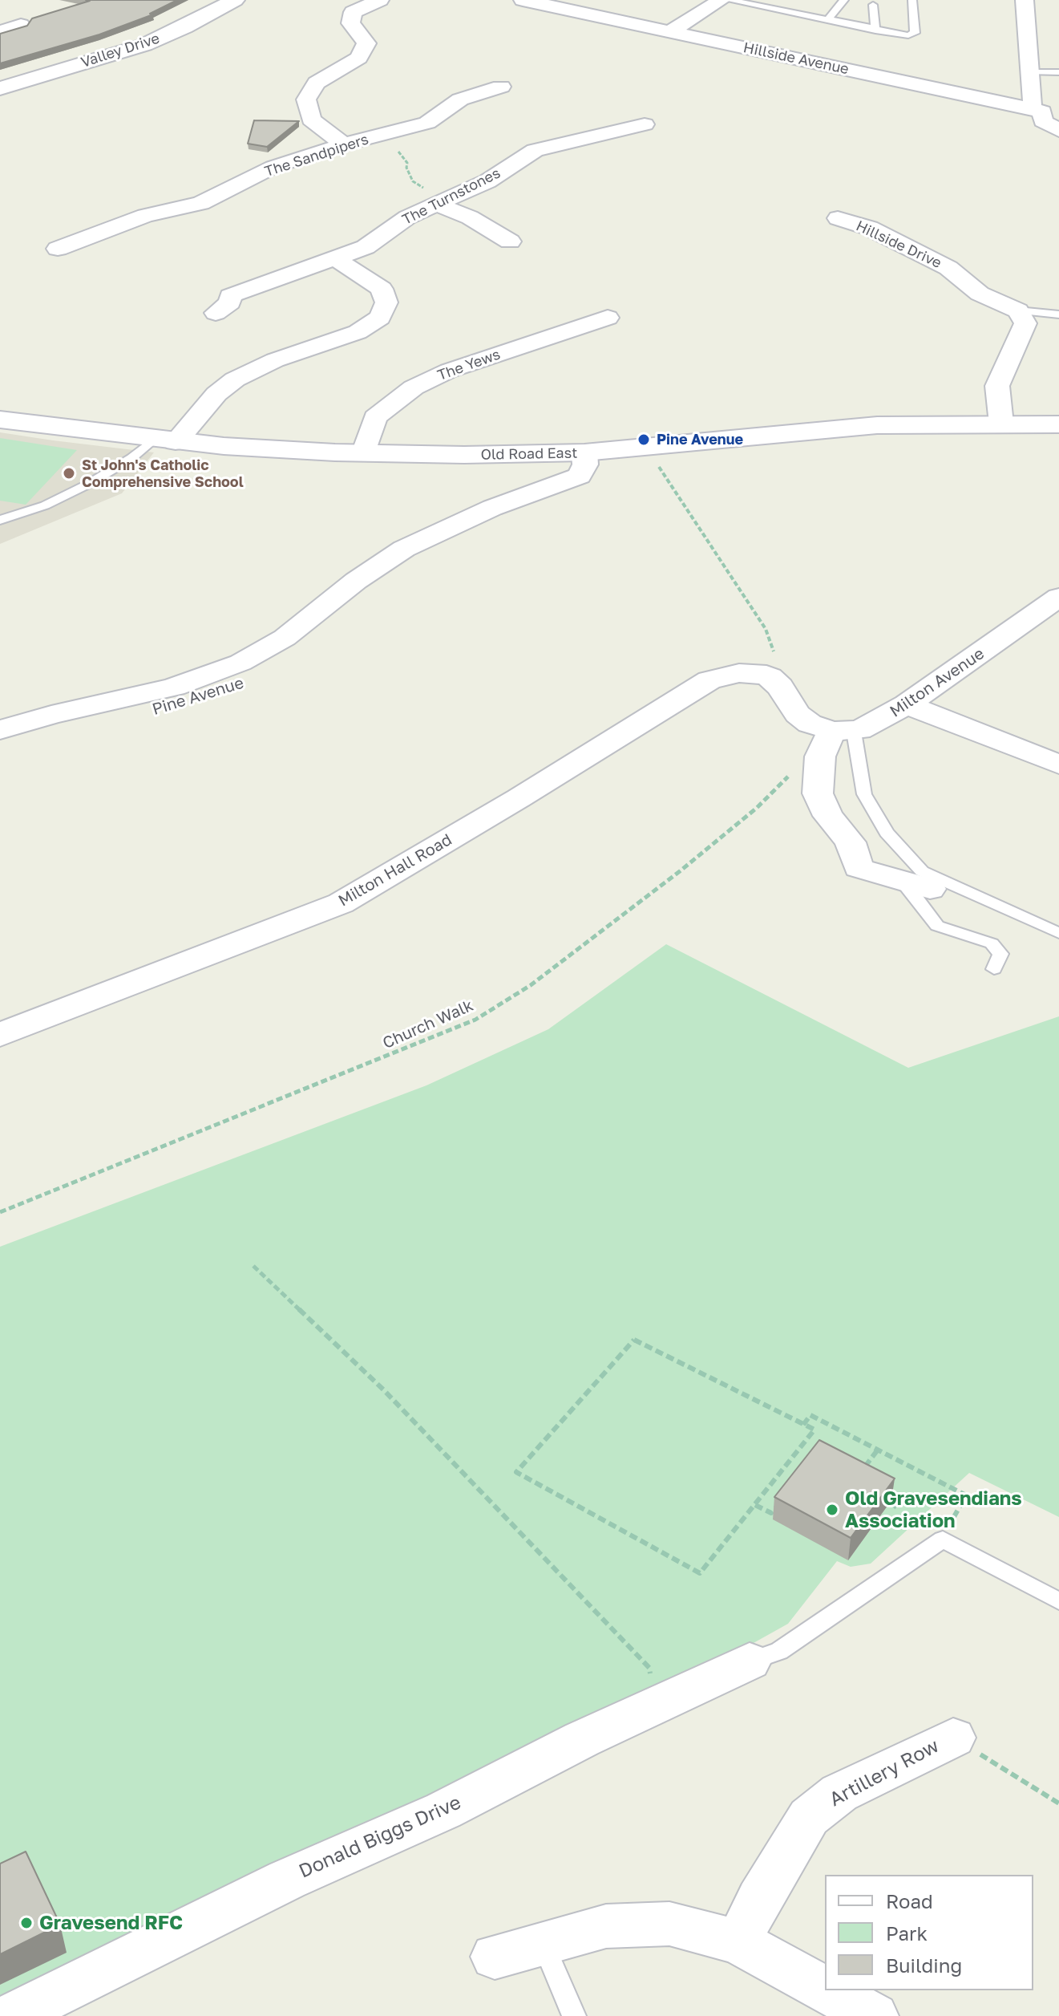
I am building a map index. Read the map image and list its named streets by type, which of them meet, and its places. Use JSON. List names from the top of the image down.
{
  "streets": {
    "main road": ["Valley Drive", "Old Road East"],
    "street": [
      "Hillside Avenue",
      "The Sandpipers",
      "The Turnstones",
      "Hillside Drive",
      "The Yews",
      "Milton Avenue",
      "Pine Avenue",
      "Milton Hall Road",
      "Artillery Row",
      "Donald Biggs Drive"
    ],
    "path": ["Church Walk"]
  },
  "crossings": [
    ["The Yews", "Old Road East"],
    ["Old Road East", "Pine Avenue"]
  ],
  "places": [
    "Pine Avenue",
    "St John's Catholic Comprehensive School",
    "Old Gravesendians Association",
    "Gravesend RFC"
  ],
  "legend": ["Road", "Park", "Building"]
}
